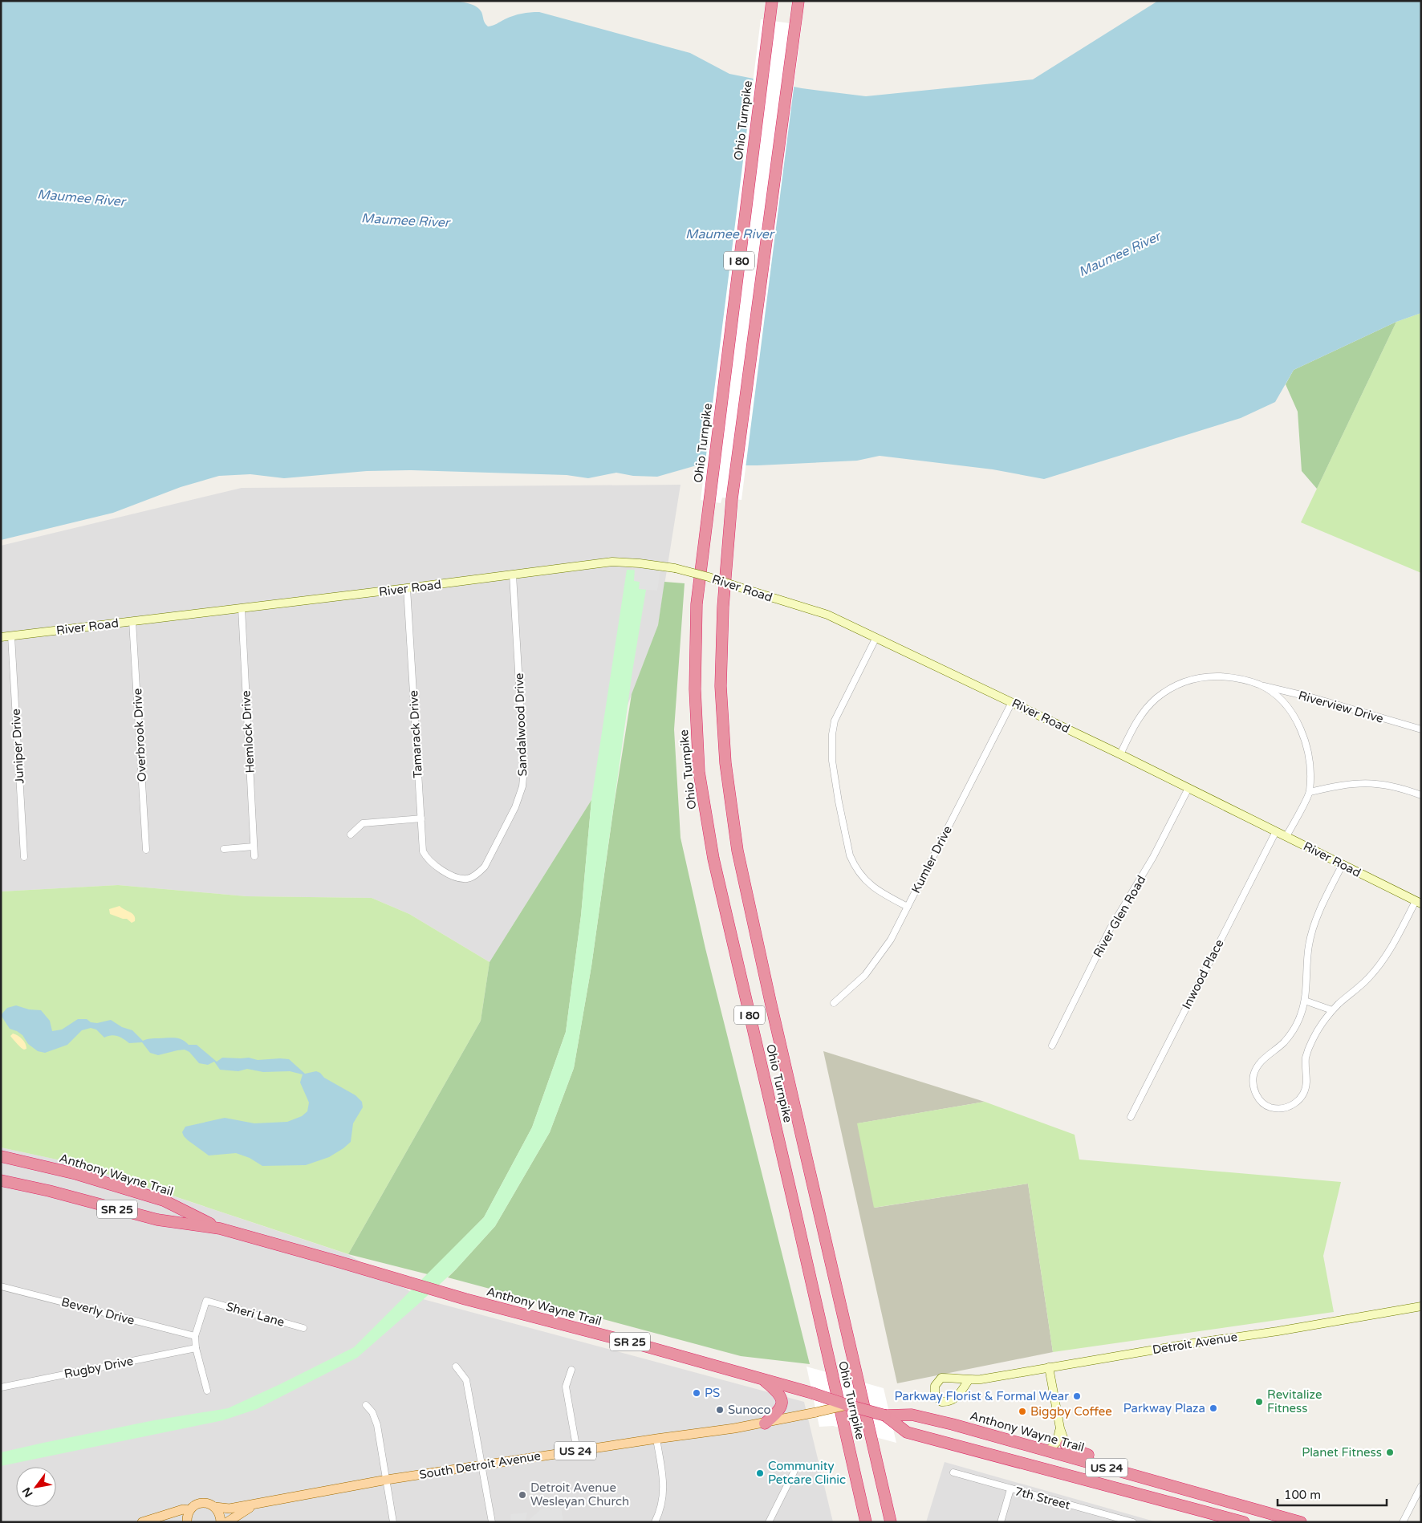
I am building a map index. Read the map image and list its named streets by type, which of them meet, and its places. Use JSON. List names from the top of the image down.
{
  "streets": {
    "highway": [
      "Ohio Turnpike",
      "I 80",
      "Anthony Wayne Trail",
      "SR 25",
      "US 24"
    ],
    "main road": ["South Detroit Avenue"],
    "street": [
      "River Road",
      "Riverview Drive",
      "Sandalwood Drive",
      "Hemlock Drive",
      "Tamarack Drive",
      "Overbrook Drive",
      "Juniper Drive",
      "Kumler Drive",
      "River Glen Road",
      "Inwood Place",
      "Beverly Drive",
      "Sheri Lane",
      "Detroit Avenue",
      "Rugby Drive",
      "7th Street"
    ]
  },
  "crossings": [
    ["Ohio Turnpike", "Anthony Wayne Trail"],
    ["Ohio Turnpike", "South Detroit Avenue"],
    ["River Road", "Riverview Drive"],
    ["River Road", "Sandalwood Drive"],
    ["River Road", "Hemlock Drive"],
    ["River Road", "Tamarack Drive"],
    ["River Road", "Overbrook Drive"],
    ["River Road", "Juniper Drive"],
    ["River Road", "Kumler Drive"],
    ["River Road", "River Glen Road"],
    ["River Road", "Inwood Place"],
    ["Sandalwood Drive", "Tamarack Drive"],
    ["Anthony Wayne Trail", "South Detroit Avenue"],
    ["Beverly Drive", "Sheri Lane"]
  ],
  "water": ["Maumee River"],
  "places": [
    "PS",
    "Parkway Florist & Formal Wear",
    "Revitalize Fitness",
    "Parkway Plaza",
    "Sunoco",
    "Biggby Coffee",
    "Planet Fitness",
    "Community Petcare Clinic",
    "Detroit Avenue Wesleyan Church"
  ],
  "scale_bar": "100 m",
  "north": "bottom left"
}
